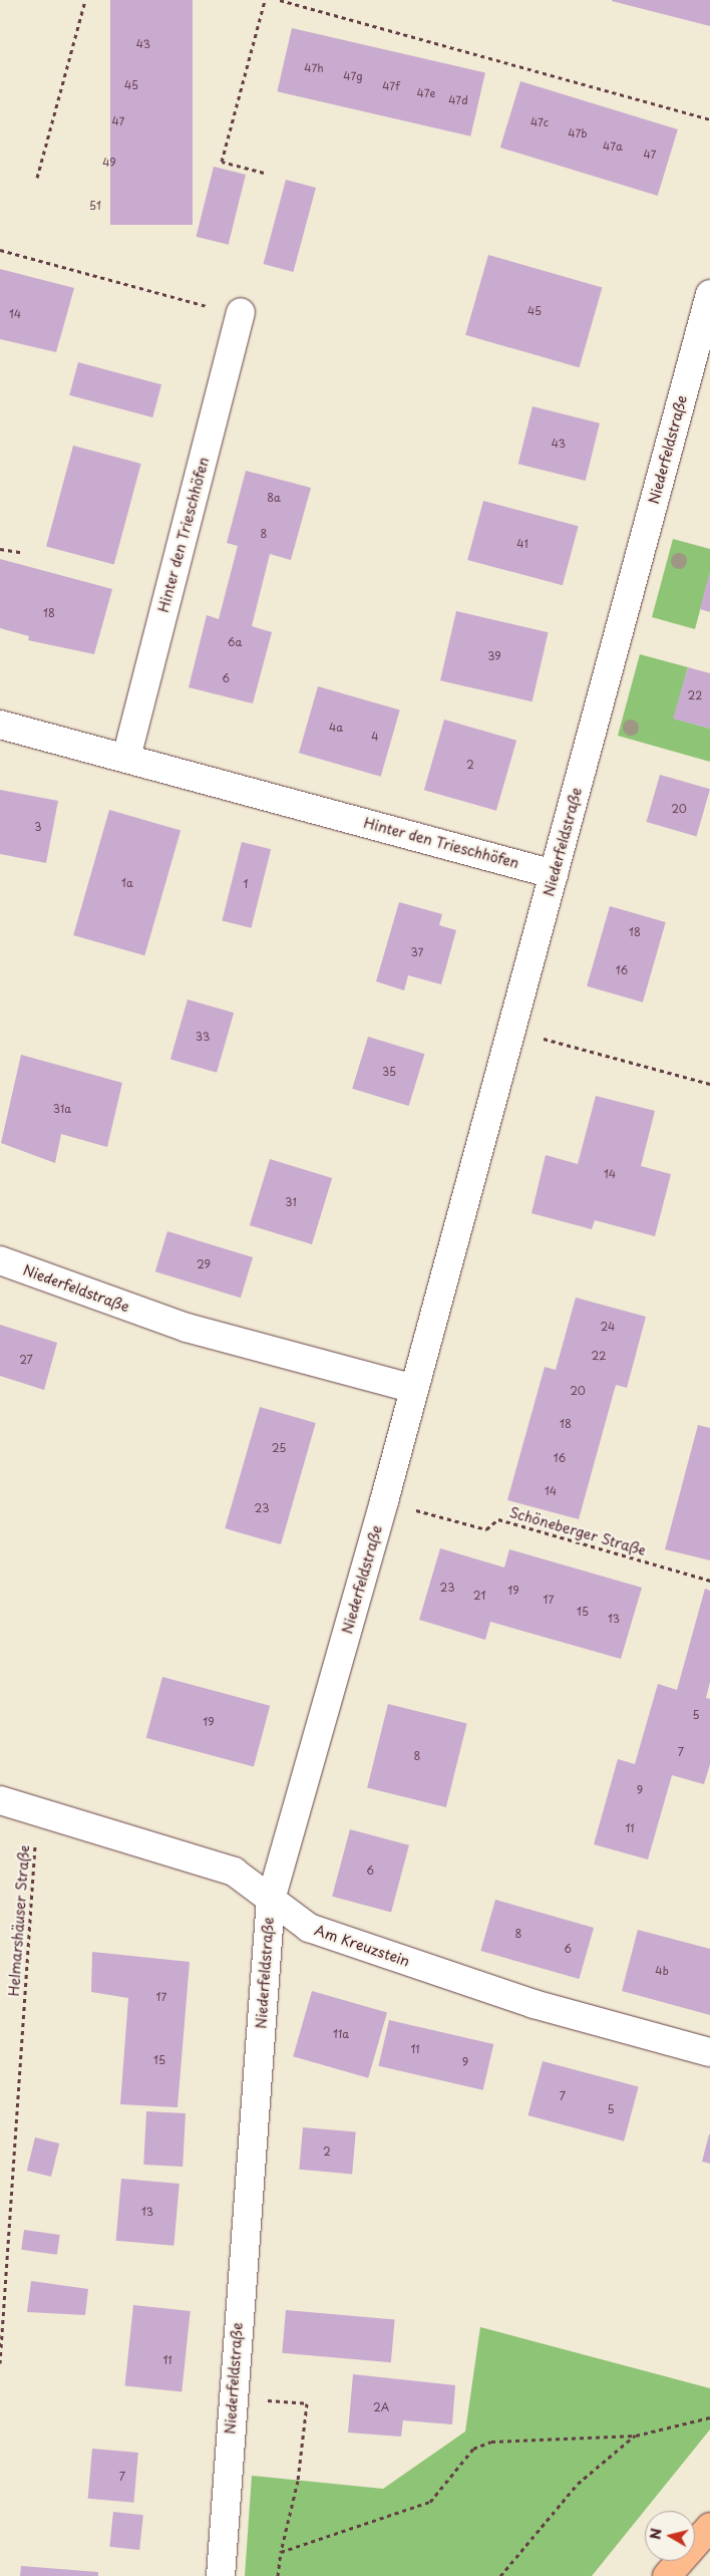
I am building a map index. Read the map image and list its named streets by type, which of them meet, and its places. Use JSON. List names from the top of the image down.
{
  "streets": {
    "street": ["Niederfeldstraße", "Hinter den Trieschhöfen", "Am Kreuzstein"],
    "path": ["Schöneberger Straße", "Helmarshäuser Straße"]
  },
  "crossings": [
    ["Niederfeldstraße", "Hinter den Trieschhöfen"],
    ["Niederfeldstraße", "Schöneberger Straße"],
    ["Niederfeldstraße", "Am Kreuzstein"],
    ["Helmarshäuser Straße", "Am Kreuzstein"]
  ],
  "house_numbers": [
    "43",
    "47h",
    "47g",
    "45",
    "47f",
    "47e",
    "47d",
    "47",
    "47c",
    "47b",
    "47a",
    "47",
    "49",
    "51",
    "45",
    "14",
    "43",
    "8a",
    "8",
    "41",
    "18",
    "6a",
    "39",
    "6",
    "22",
    "4a",
    "4",
    "2",
    "20",
    "3",
    "1a",
    "1",
    "18",
    "37",
    "16",
    "33",
    "35",
    "31a",
    "14",
    "31",
    "29",
    "24",
    "22",
    "27",
    "20",
    "18",
    "25",
    "16",
    "14",
    "23",
    "23",
    "19",
    "21",
    "17",
    "15",
    "13",
    "5",
    "19",
    "7",
    "8",
    "9",
    "11",
    "6",
    "8",
    "6",
    "4b",
    "17",
    "11a",
    "11",
    "15",
    "9",
    "7",
    "5",
    "2",
    "13",
    "11",
    "2A",
    "7"
  ],
  "north": "left"
}
